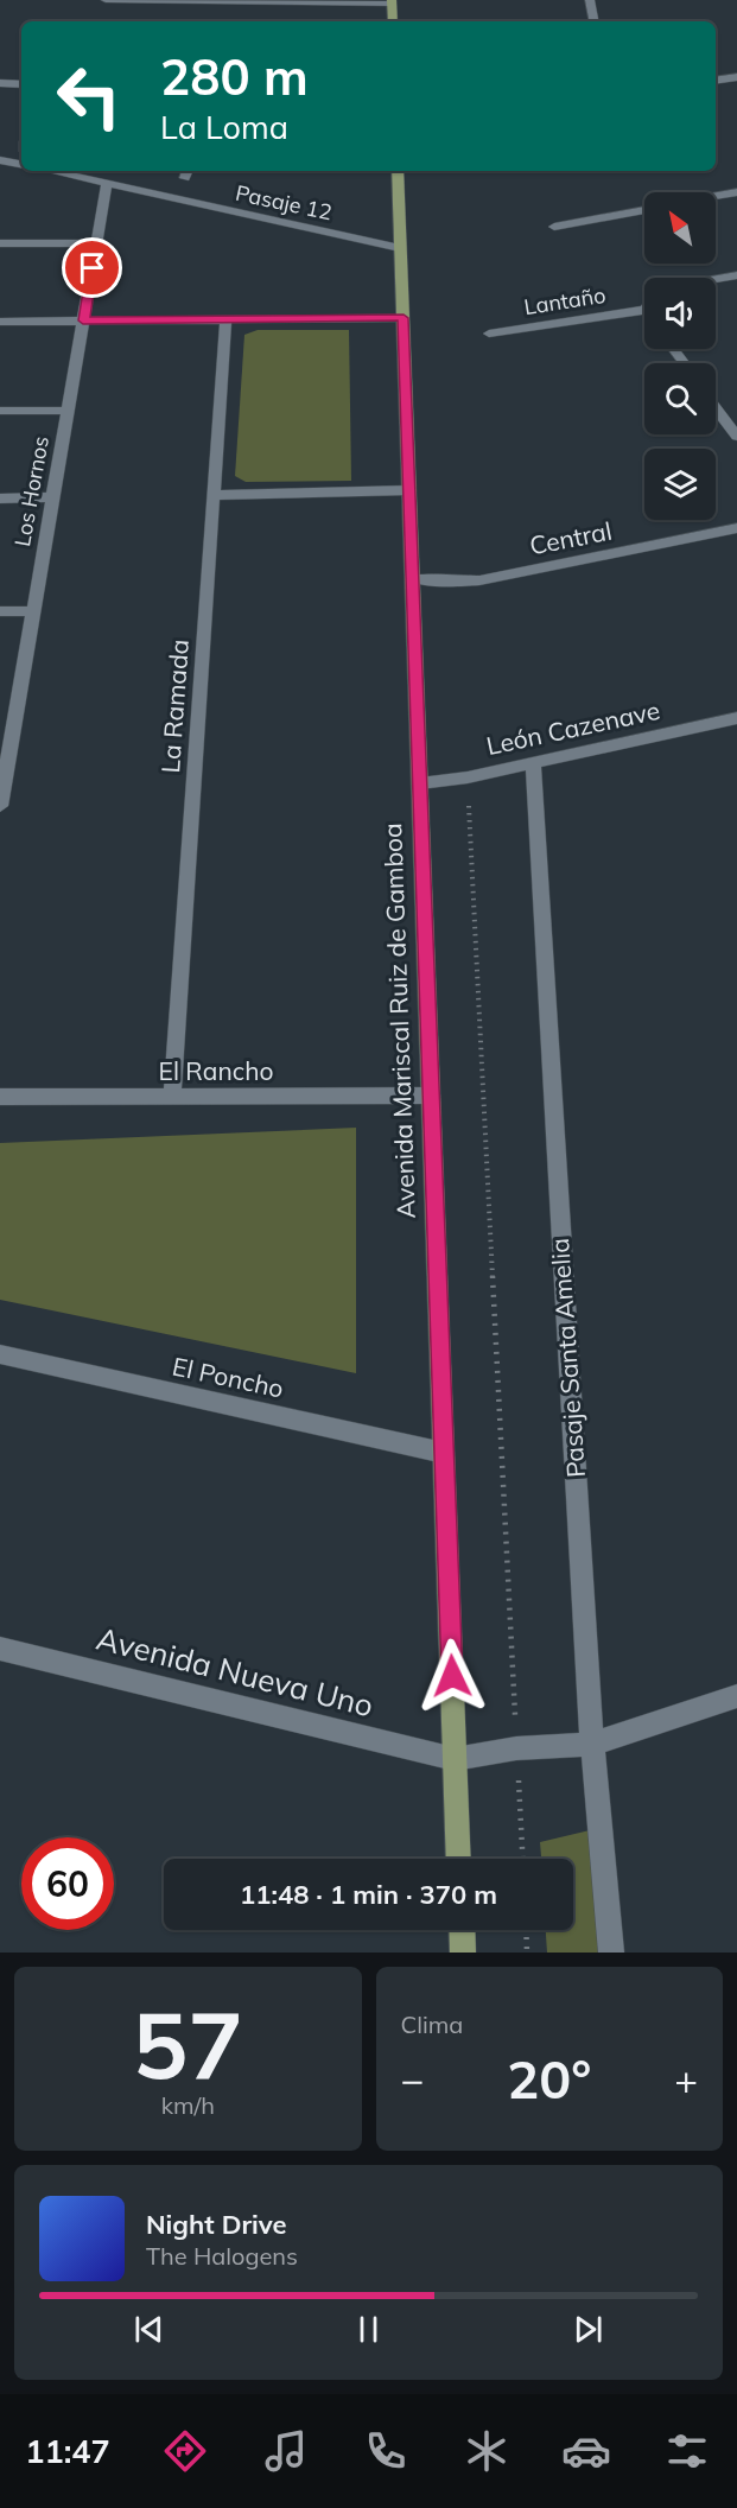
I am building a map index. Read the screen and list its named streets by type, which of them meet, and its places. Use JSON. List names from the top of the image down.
{
  "streets": {
    "main road": ["Avenida Mariscal Ruiz de Gamboa"],
    "street": [
      "Pasaje 12",
      "Lantaño",
      "Los Hornos",
      "Central",
      "La Ramada",
      "León Cazenave",
      "El Rancho",
      "Pasaje Santa Amelia",
      "El Poncho",
      "Avenida Nueva Uno"
    ]
  },
  "crossings": [
    ["Pasaje 12", "Los Hornos"],
    ["Pasaje 12", "Avenida Mariscal Ruiz de Gamboa"],
    ["Central", "Avenida Mariscal Ruiz de Gamboa"],
    ["La Ramada", "El Rancho"],
    ["León Cazenave", "Avenida Mariscal Ruiz de Gamboa"],
    ["León Cazenave", "Pasaje Santa Amelia"],
    ["Avenida Mariscal Ruiz de Gamboa", "El Rancho"],
    ["Avenida Mariscal Ruiz de Gamboa", "El Poncho"],
    ["Avenida Mariscal Ruiz de Gamboa", "Avenida Nueva Uno"]
  ],
  "north": "top left",
  "page": {
    "turn": ["280 m", "La Loma"],
    "limit": "60",
    "trip": "11:48 · 1 min · 370 m",
    "tile": [
      ["57", "km/h"],
      "Clima"
    ],
    "heat": ["−", "20°", "+"],
    "song": ["Night Drive", "The Halogens"],
    "tabs": "11:47"
  }
}
